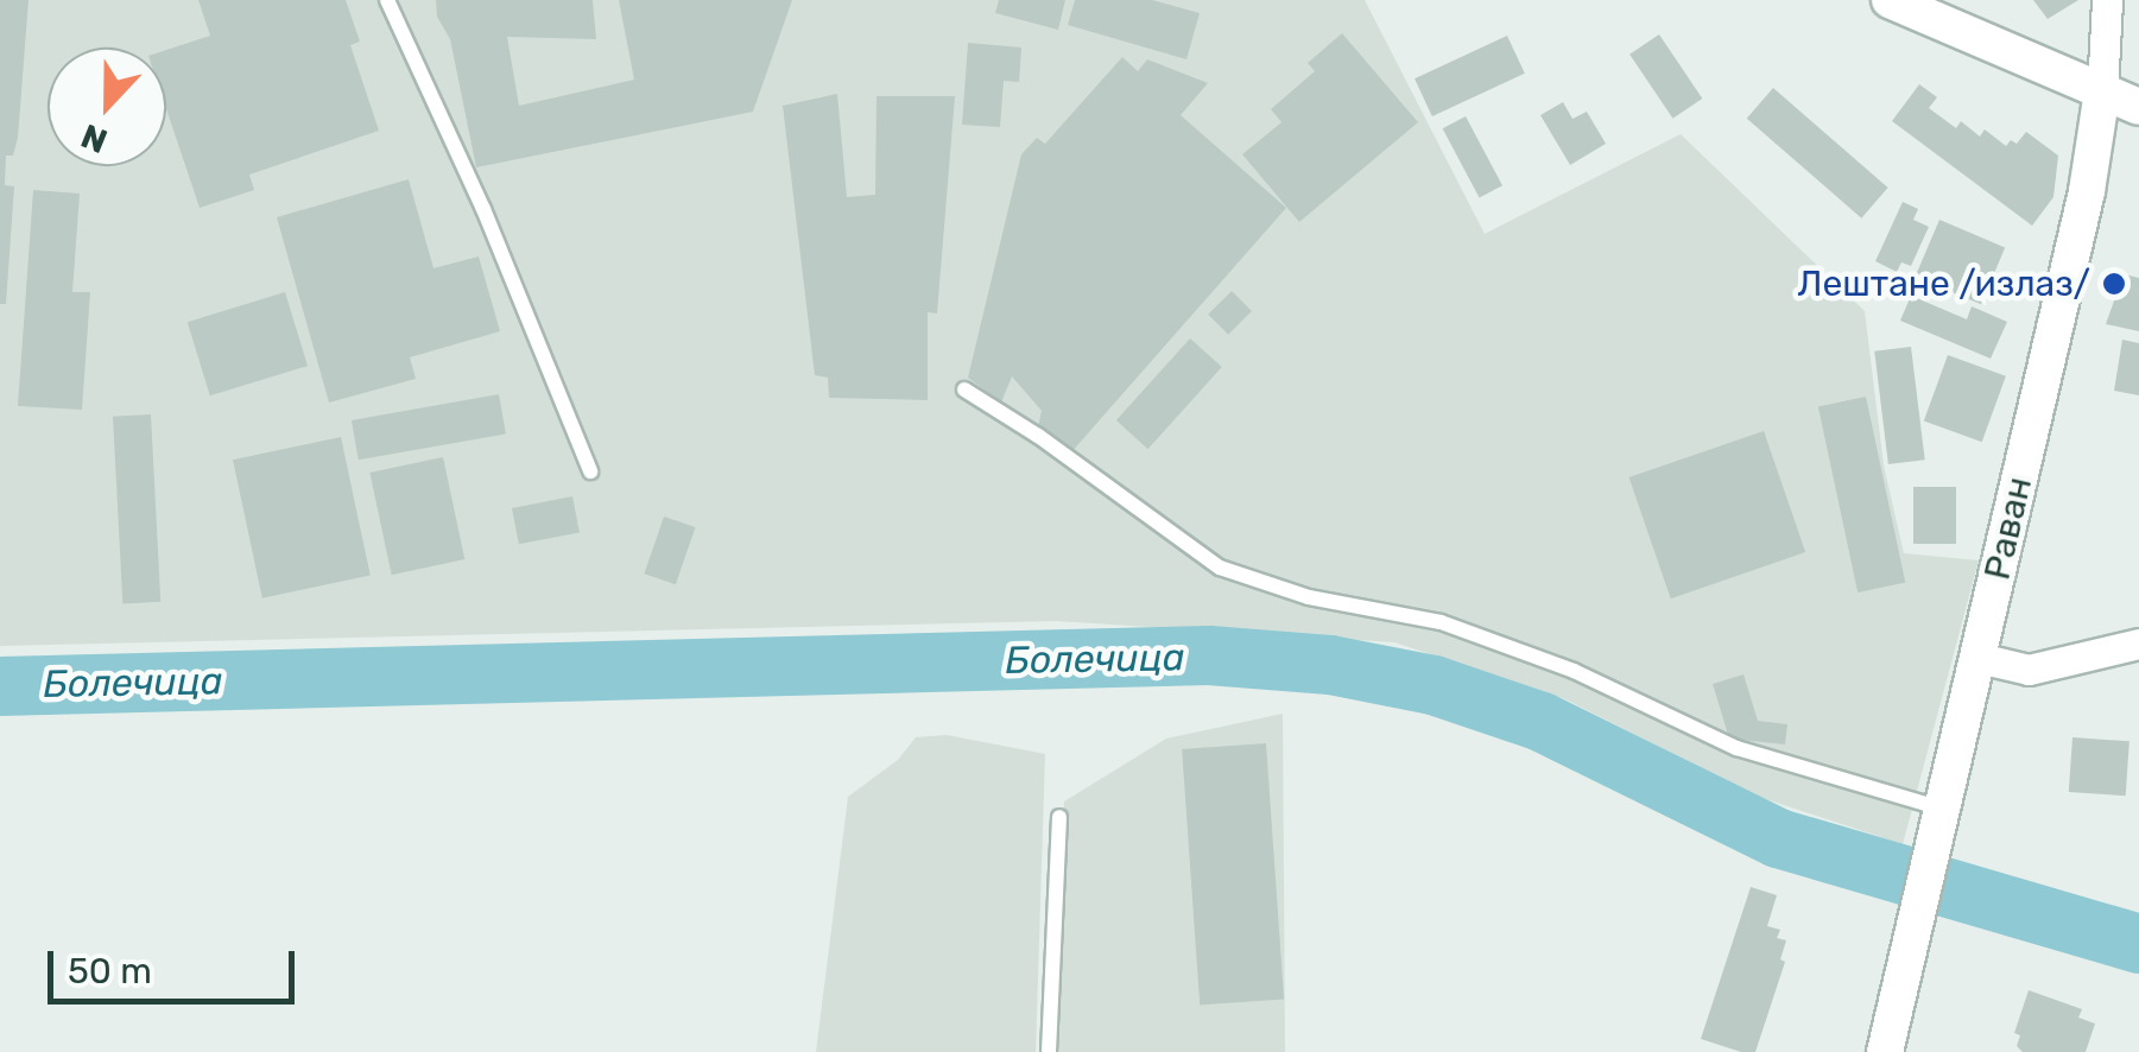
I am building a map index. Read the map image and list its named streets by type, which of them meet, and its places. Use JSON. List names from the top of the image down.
{
  "streets": {
    "street": ["Раван"]
  },
  "water": ["Болечица"],
  "places": ["Лештане /излаз/"],
  "scale_bar": "50 m",
  "north": "bottom"
}
